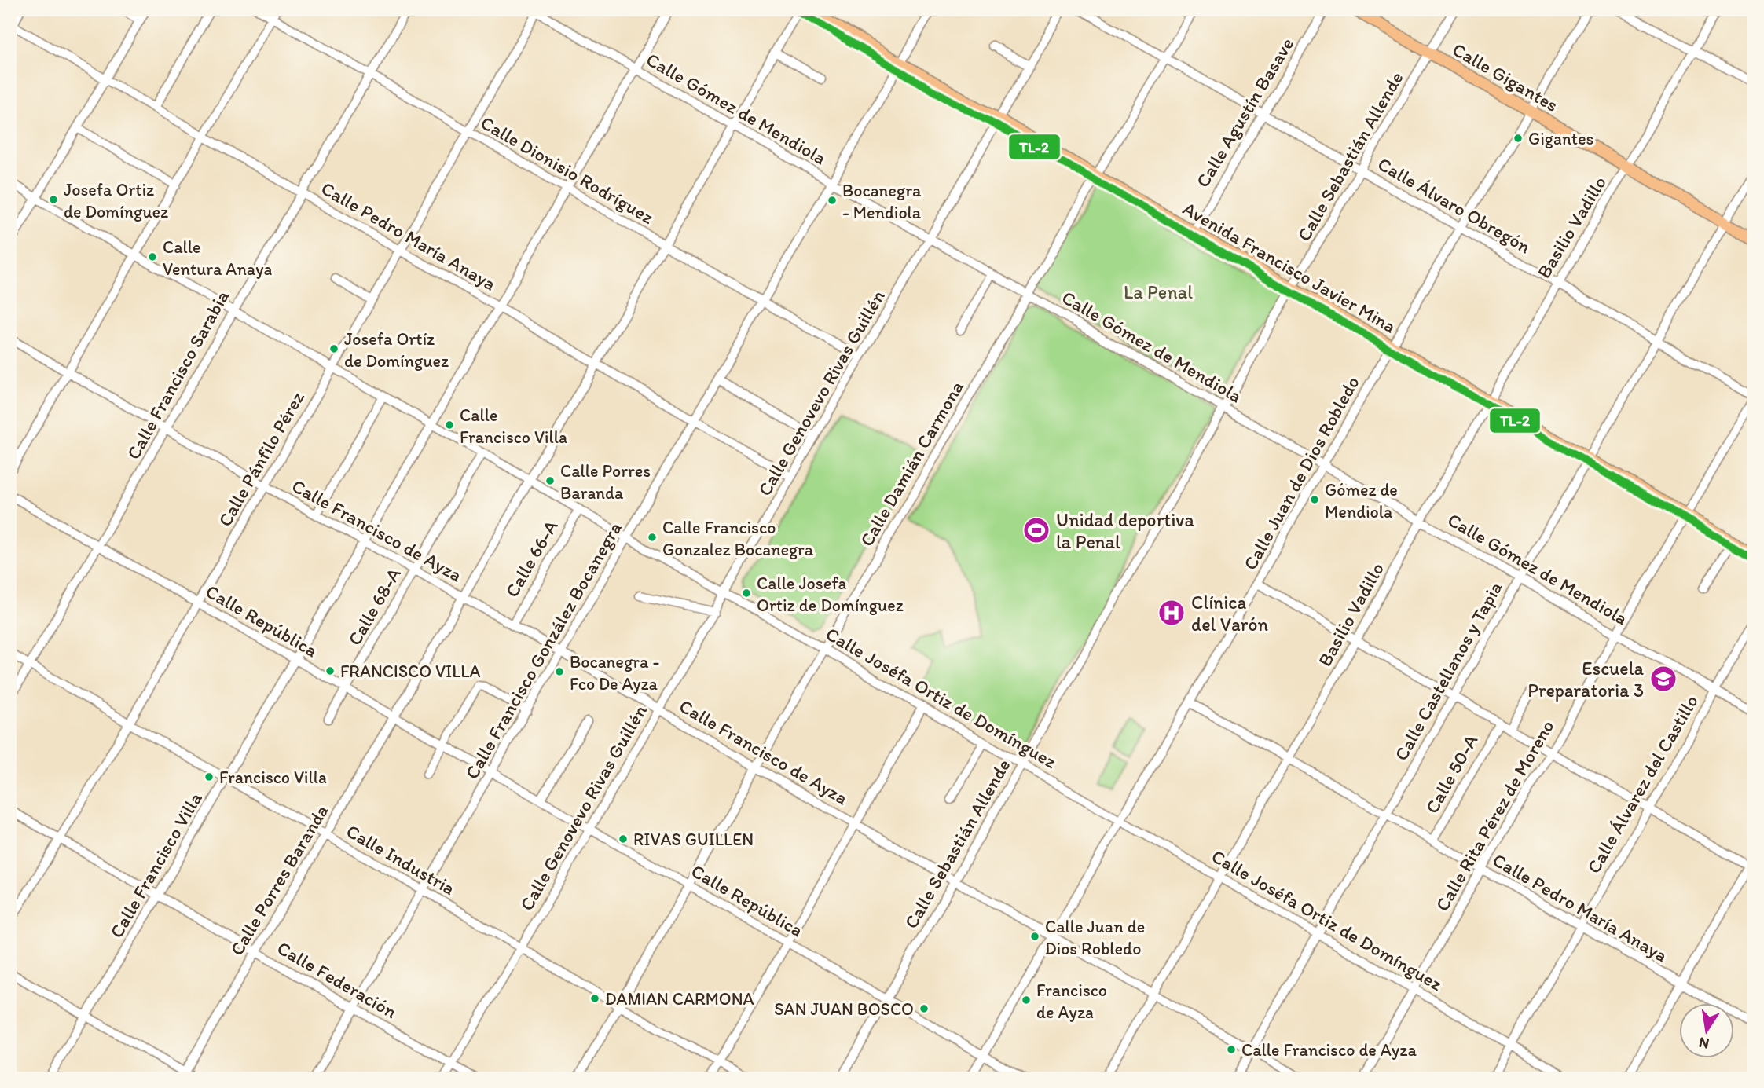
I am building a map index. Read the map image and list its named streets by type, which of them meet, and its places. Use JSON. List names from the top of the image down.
{
  "streets": {
    "main road": ["Calle Gigantes", "Avenida Francisco Javier Mina"],
    "street": [
      "Calle Gómez de Mendiola",
      "Calle Agustín Basave",
      "Calle Sebastián Allende",
      "Calle Dionisio Rodríguez",
      "Calle Álvaro Obregón",
      "Basilio Vadillo",
      "Calle Pedro María Anaya",
      "Calle Francisco Sarabia",
      "Calle Genovevo Rivas Guillén",
      "Calle Pánfilo Pérez",
      "Calle Damián Carmona",
      "Calle Juan de Dios Robledo",
      "Calle Francisco de Ayza",
      "Calle 66-A",
      "Calle 68-A",
      "Calle República",
      "Calle Francisco González Bocanegra",
      "Calle Castellanos y Tapia",
      "Calle Joséfa Ortiz de Domínguez",
      "Calle 50-A",
      "Calle Álvarez del Castillo",
      "Calle Rita Pérez de Moreno",
      "Calle Industria",
      "Calle Francisco Villa",
      "Calle Porres Baranda",
      "Calle Federación"
    ]
  },
  "crossings": [
    ["Calle Gigantes", "Calle Sebastián Allende"],
    ["Calle Gigantes", "Basilio Vadillo"],
    ["Calle Gigantes", "Calle Juan de Dios Robledo"],
    ["Calle Gigantes", "Calle Castellanos y Tapia"],
    ["Calle Gómez de Mendiola", "Calle Sebastián Allende"],
    ["Calle Gómez de Mendiola", "Basilio Vadillo"],
    ["Calle Gómez de Mendiola", "Calle Genovevo Rivas Guillén"],
    ["Calle Gómez de Mendiola", "Calle Pánfilo Pérez"],
    ["Calle Gómez de Mendiola", "Calle Damián Carmona"],
    ["Calle Gómez de Mendiola", "Calle Juan de Dios Robledo"],
    ["Calle Gómez de Mendiola", "Calle Francisco González Bocanegra"],
    ["Calle Gómez de Mendiola", "Calle Castellanos y Tapia"],
    ["Calle Gómez de Mendiola", "Calle Álvarez del Castillo"],
    ["Calle Gómez de Mendiola", "Calle Rita Pérez de Moreno"],
    ["Calle Gómez de Mendiola", "Calle Francisco Villa"],
    ["Calle Gómez de Mendiola", "Calle Porres Baranda"],
    ["Calle Agustín Basave", "Calle Álvaro Obregón"],
    ["Calle Agustín Basave", "Avenida Francisco Javier Mina"],
    ["Calle Sebastián Allende", "Calle Álvaro Obregón"],
    ["Calle Sebastián Allende", "Avenida Francisco Javier Mina"],
    ["Calle Sebastián Allende", "Calle Francisco de Ayza"],
    ["Calle Sebastián Allende", "Calle República"],
    ["Calle Sebastián Allende", "Calle Joséfa Ortiz de Domínguez"],
    ["Calle Dionisio Rodríguez", "Calle Francisco Sarabia"],
    ["Calle Dionisio Rodríguez", "Calle Genovevo Rivas Guillén"],
    ["Calle Dionisio Rodríguez", "Calle Pánfilo Pérez"],
    ["Calle Dionisio Rodríguez", "Calle Francisco González Bocanegra"],
    ["Calle Dionisio Rodríguez", "Calle Francisco Villa"],
    ["Calle Dionisio Rodríguez", "Calle Porres Baranda"],
    ["Calle Álvaro Obregón", "Basilio Vadillo"],
    ["Calle Álvaro Obregón", "Calle Damián Carmona"],
    ["Calle Álvaro Obregón", "Calle Juan de Dios Robledo"],
    ["Calle Álvaro Obregón", "Calle Castellanos y Tapia"],
    ["Calle Álvaro Obregón", "Calle Rita Pérez de Moreno"],
    ["Basilio Vadillo", "Calle Pedro María Anaya"],
    ["Basilio Vadillo", "Avenida Francisco Javier Mina"],
    ["Basilio Vadillo", "Calle Francisco de Ayza"],
    ["Basilio Vadillo", "Calle Joséfa Ortiz de Domínguez"],
    ["Calle Pedro María Anaya", "Calle Francisco Sarabia"],
    ["Calle Pedro María Anaya", "Calle Genovevo Rivas Guillén"],
    ["Calle Pedro María Anaya", "Calle Pánfilo Pérez"],
    ["Calle Pedro María Anaya", "Calle Juan de Dios Robledo"],
    ["Calle Pedro María Anaya", "Calle Francisco González Bocanegra"],
    ["Calle Pedro María Anaya", "Calle Castellanos y Tapia"],
    ["Calle Pedro María Anaya", "Calle 50-A"],
    ["Calle Pedro María Anaya", "Calle Álvarez del Castillo"],
    ["Calle Pedro María Anaya", "Calle Rita Pérez de Moreno"],
    ["Calle Pedro María Anaya", "Calle Francisco Villa"],
    ["Calle Pedro María Anaya", "Calle Porres Baranda"],
    ["Avenida Francisco Javier Mina", "Calle Genovevo Rivas Guillén"],
    ["Avenida Francisco Javier Mina", "Calle Damián Carmona"],
    ["Avenida Francisco Javier Mina", "Calle Juan de Dios Robledo"],
    ["Avenida Francisco Javier Mina", "Calle Francisco González Bocanegra"],
    ["Avenida Francisco Javier Mina", "Calle Castellanos y Tapia"],
    ["Avenida Francisco Javier Mina", "Calle Rita Pérez de Moreno"],
    ["Calle Francisco Sarabia", "Calle Francisco de Ayza"],
    ["Calle Francisco Sarabia", "Calle República"],
    ["Calle Francisco Sarabia", "Calle Joséfa Ortiz de Domínguez"],
    ["Calle Francisco Sarabia", "Calle Industria"],
    ["Calle Genovevo Rivas Guillén", "Calle Francisco de Ayza"],
    ["Calle Genovevo Rivas Guillén", "Calle República"],
    ["Calle Genovevo Rivas Guillén", "Calle Joséfa Ortiz de Domínguez"],
    ["Calle Genovevo Rivas Guillén", "Calle Industria"],
    ["Calle Genovevo Rivas Guillén", "Calle Federación"],
    ["Calle Pánfilo Pérez", "Calle Francisco de Ayza"],
    ["Calle Pánfilo Pérez", "Calle República"],
    ["Calle Pánfilo Pérez", "Calle Joséfa Ortiz de Domínguez"],
    ["Calle Pánfilo Pérez", "Calle Industria"],
    ["Calle Pánfilo Pérez", "Calle Federación"],
    ["Calle Damián Carmona", "Calle Francisco de Ayza"],
    ["Calle Damián Carmona", "Calle República"],
    ["Calle Damián Carmona", "Calle Joséfa Ortiz de Domínguez"],
    ["Calle Damián Carmona", "Calle Industria"],
    ["Calle Juan de Dios Robledo", "Calle Francisco de Ayza"],
    ["Calle Juan de Dios Robledo", "Calle República"],
    ["Calle Juan de Dios Robledo", "Calle Joséfa Ortiz de Domínguez"],
    ["Calle Francisco de Ayza", "Calle 66-A"],
    ["Calle Francisco de Ayza", "Calle 68-A"],
    ["Calle Francisco de Ayza", "Calle Francisco González Bocanegra"],
    ["Calle Francisco de Ayza", "Calle Castellanos y Tapia"],
    ["Calle Francisco de Ayza", "Calle Francisco Villa"],
    ["Calle Francisco de Ayza", "Calle Porres Baranda"],
    ["Calle 66-A", "Calle Joséfa Ortiz de Domínguez"],
    ["Calle 68-A", "Calle República"],
    ["Calle 68-A", "Calle Joséfa Ortiz de Domínguez"],
    ["Calle República", "Calle Francisco González Bocanegra"],
    ["Calle República", "Calle Francisco Villa"],
    ["Calle República", "Calle Porres Baranda"],
    ["Calle Francisco González Bocanegra", "Calle Joséfa Ortiz de Domínguez"],
    ["Calle Francisco González Bocanegra", "Calle Industria"],
    ["Calle Francisco González Bocanegra", "Calle Federación"],
    ["Calle Castellanos y Tapia", "Calle Joséfa Ortiz de Domínguez"],
    ["Calle Joséfa Ortiz de Domínguez", "Calle Álvarez del Castillo"],
    ["Calle Joséfa Ortiz de Domínguez", "Calle Rita Pérez de Moreno"],
    ["Calle Joséfa Ortiz de Domínguez", "Calle Francisco Villa"],
    ["Calle Joséfa Ortiz de Domínguez", "Calle Porres Baranda"],
    ["Calle Industria", "Calle Francisco Villa"],
    ["Calle Industria", "Calle Porres Baranda"],
    ["Calle Francisco Villa", "Calle Federación"],
    ["Calle Porres Baranda", "Calle Federación"]
  ],
  "parks": ["La Penal"],
  "places": {
    "other": [
      "Gigantes",
      "Josefa Ortiz de Domínguez",
      "Bocanegra - Mendiola",
      "Calle Ventura Anaya",
      "Josefa Ortíz de Domínguez",
      "Calle Francisco Villa",
      "Calle Porres Baranda",
      "Gómez de Mendiola",
      "Calle Francisco Gonzalez Bocanegra",
      "Calle Josefa Ortiz de Domínguez",
      "FRANCISCO VILLA",
      "Bocanegra - Fco De Ayza",
      "Francisco Villa",
      "RIVAS GUILLEN",
      "Calle Juan de Dios Robledo",
      "DAMIAN CARMONA",
      "Francisco de Ayza",
      "SAN JUAN BOSCO",
      "Calle Francisco de Ayza"
    ],
    "sports": ["Unidad deportiva la Penal"],
    "hospital": ["Clínica del Varón"],
    "school or university": ["Escuela Preparatoria 3"]
  },
  "lines": ["transit line TL-2"],
  "north": "bottom"
}
